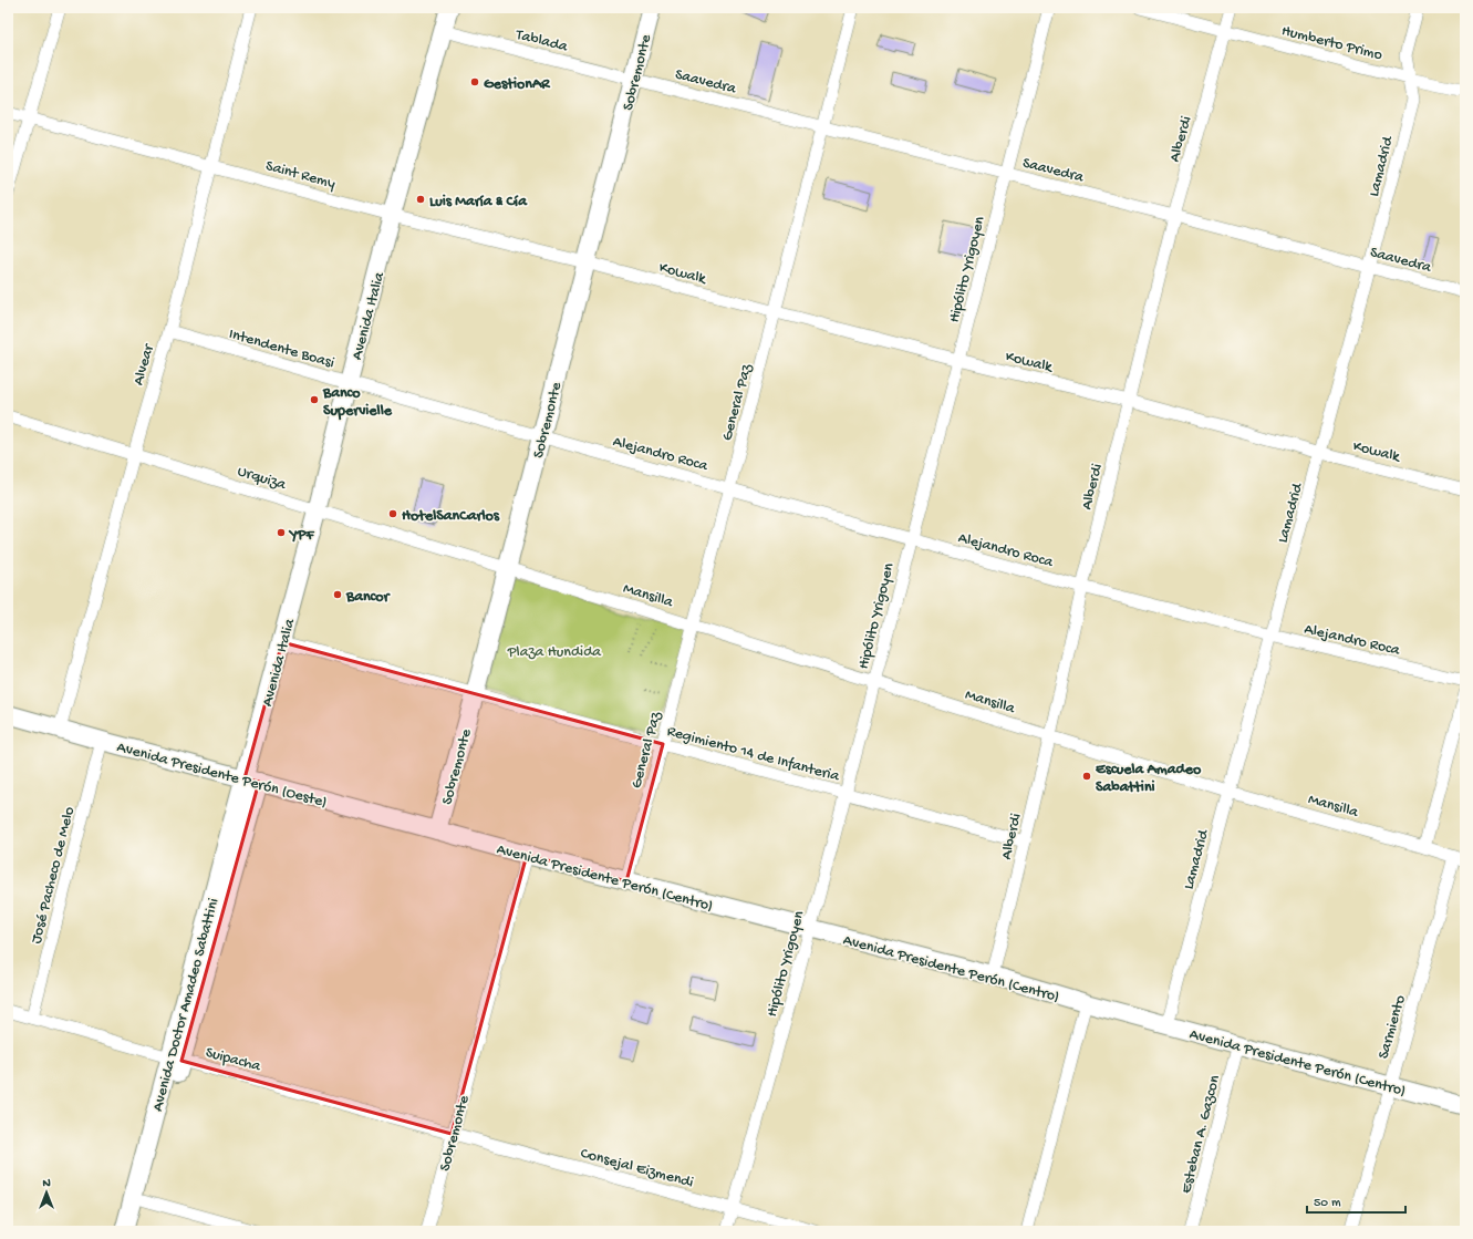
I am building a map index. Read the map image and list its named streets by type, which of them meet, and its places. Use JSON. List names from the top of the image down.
{
  "streets": {
    "main road": [
      "Sobremonte",
      "Avenida Italia",
      "Avenida Presidente Perón (Oeste)",
      "Avenida Presidente Perón (Centro)",
      "Avenida Doctor Amadeo Sabattini"
    ],
    "street": [
      "Tablada",
      "Humberto Primo",
      "Saavedra",
      "Alberdi",
      "Lamadrid",
      "Saint Remy",
      "Hipólito Yrigoyen",
      "Kowalk",
      "Intendente Boasi",
      "Alvear",
      "General Paz",
      "Alejandro Roca",
      "Urquiza",
      "Mansilla",
      "Regimiento 14 de Infanteria",
      "José Pacheco de Melo",
      "Sarmiento",
      "Suipacha",
      "Esteban A. Gazcon",
      "Consejal Eizmendi"
    ]
  },
  "crossings": [
    ["Tablada", "Sobremonte"],
    ["Tablada", "Saavedra"],
    ["Tablada", "Avenida Italia"],
    ["Humberto Primo", "Alberdi"],
    ["Humberto Primo", "Lamadrid"],
    ["Sobremonte", "Saavedra"],
    ["Sobremonte", "Saint Remy"],
    ["Sobremonte", "Kowalk"],
    ["Sobremonte", "Intendente Boasi"],
    ["Sobremonte", "Alejandro Roca"],
    ["Sobremonte", "Urquiza"],
    ["Sobremonte", "Mansilla"],
    ["Sobremonte", "Regimiento 14 de Infanteria"],
    ["Sobremonte", "Avenida Presidente Perón (Oeste)"],
    ["Sobremonte", "Avenida Presidente Perón (Centro)"],
    ["Sobremonte", "Suipacha"],
    ["Sobremonte", "Consejal Eizmendi"],
    ["Saavedra", "Alberdi"],
    ["Saavedra", "Lamadrid"],
    ["Saavedra", "Hipólito Yrigoyen"],
    ["Saavedra", "General Paz"],
    ["Alberdi", "Kowalk"],
    ["Alberdi", "Alejandro Roca"],
    ["Alberdi", "Mansilla"],
    ["Alberdi", "Regimiento 14 de Infanteria"],
    ["Alberdi", "Avenida Presidente Perón (Centro)"],
    ["Lamadrid", "Kowalk"],
    ["Lamadrid", "Alejandro Roca"],
    ["Lamadrid", "Mansilla"],
    ["Lamadrid", "Avenida Presidente Perón (Centro)"],
    ["Saint Remy", "Kowalk"],
    ["Saint Remy", "Avenida Italia"],
    ["Saint Remy", "Alvear"],
    ["Hipólito Yrigoyen", "Kowalk"],
    ["Hipólito Yrigoyen", "Alejandro Roca"],
    ["Hipólito Yrigoyen", "Mansilla"],
    ["Hipólito Yrigoyen", "Regimiento 14 de Infanteria"],
    ["Hipólito Yrigoyen", "Avenida Presidente Perón (Centro)"],
    ["Hipólito Yrigoyen", "Consejal Eizmendi"],
    ["Kowalk", "General Paz"],
    ["Avenida Italia", "Intendente Boasi"],
    ["Avenida Italia", "Urquiza"],
    ["Avenida Italia", "Regimiento 14 de Infanteria"],
    ["Avenida Italia", "Avenida Presidente Perón (Oeste)"],
    ["Avenida Italia", "Avenida Doctor Amadeo Sabattini"],
    ["Intendente Boasi", "Alvear"],
    ["Intendente Boasi", "Alejandro Roca"],
    ["Alvear", "Urquiza"],
    ["Alvear", "Avenida Presidente Perón (Oeste)"],
    ["General Paz", "Alejandro Roca"],
    ["General Paz", "Mansilla"],
    ["General Paz", "Regimiento 14 de Infanteria"],
    ["General Paz", "Avenida Presidente Perón (Centro)"],
    ["Urquiza", "Mansilla"],
    ["Mansilla", "Sarmiento"],
    ["Avenida Presidente Perón (Oeste)", "José Pacheco de Melo"],
    ["Avenida Presidente Perón (Oeste)", "Avenida Presidente Perón (Centro)"],
    ["Avenida Presidente Perón (Oeste)", "Avenida Doctor Amadeo Sabattini"],
    ["José Pacheco de Melo", "Suipacha"],
    ["Avenida Presidente Perón (Centro)", "Sarmiento"],
    ["Avenida Presidente Perón (Centro)", "Esteban A. Gazcon"],
    ["Avenida Doctor Amadeo Sabattini", "Suipacha"],
    ["Suipacha", "Consejal Eizmendi"]
  ],
  "parks": ["Plaza Hundida"],
  "places": [
    "GestionAR",
    "Luis María & Cía",
    "Banco Supervielle",
    "HotelSanCarlos",
    "YPF",
    "Bancor",
    "Escuela Amadeo Sabattini"
  ],
  "scale_bar": "50 m",
  "north": "top"
}
